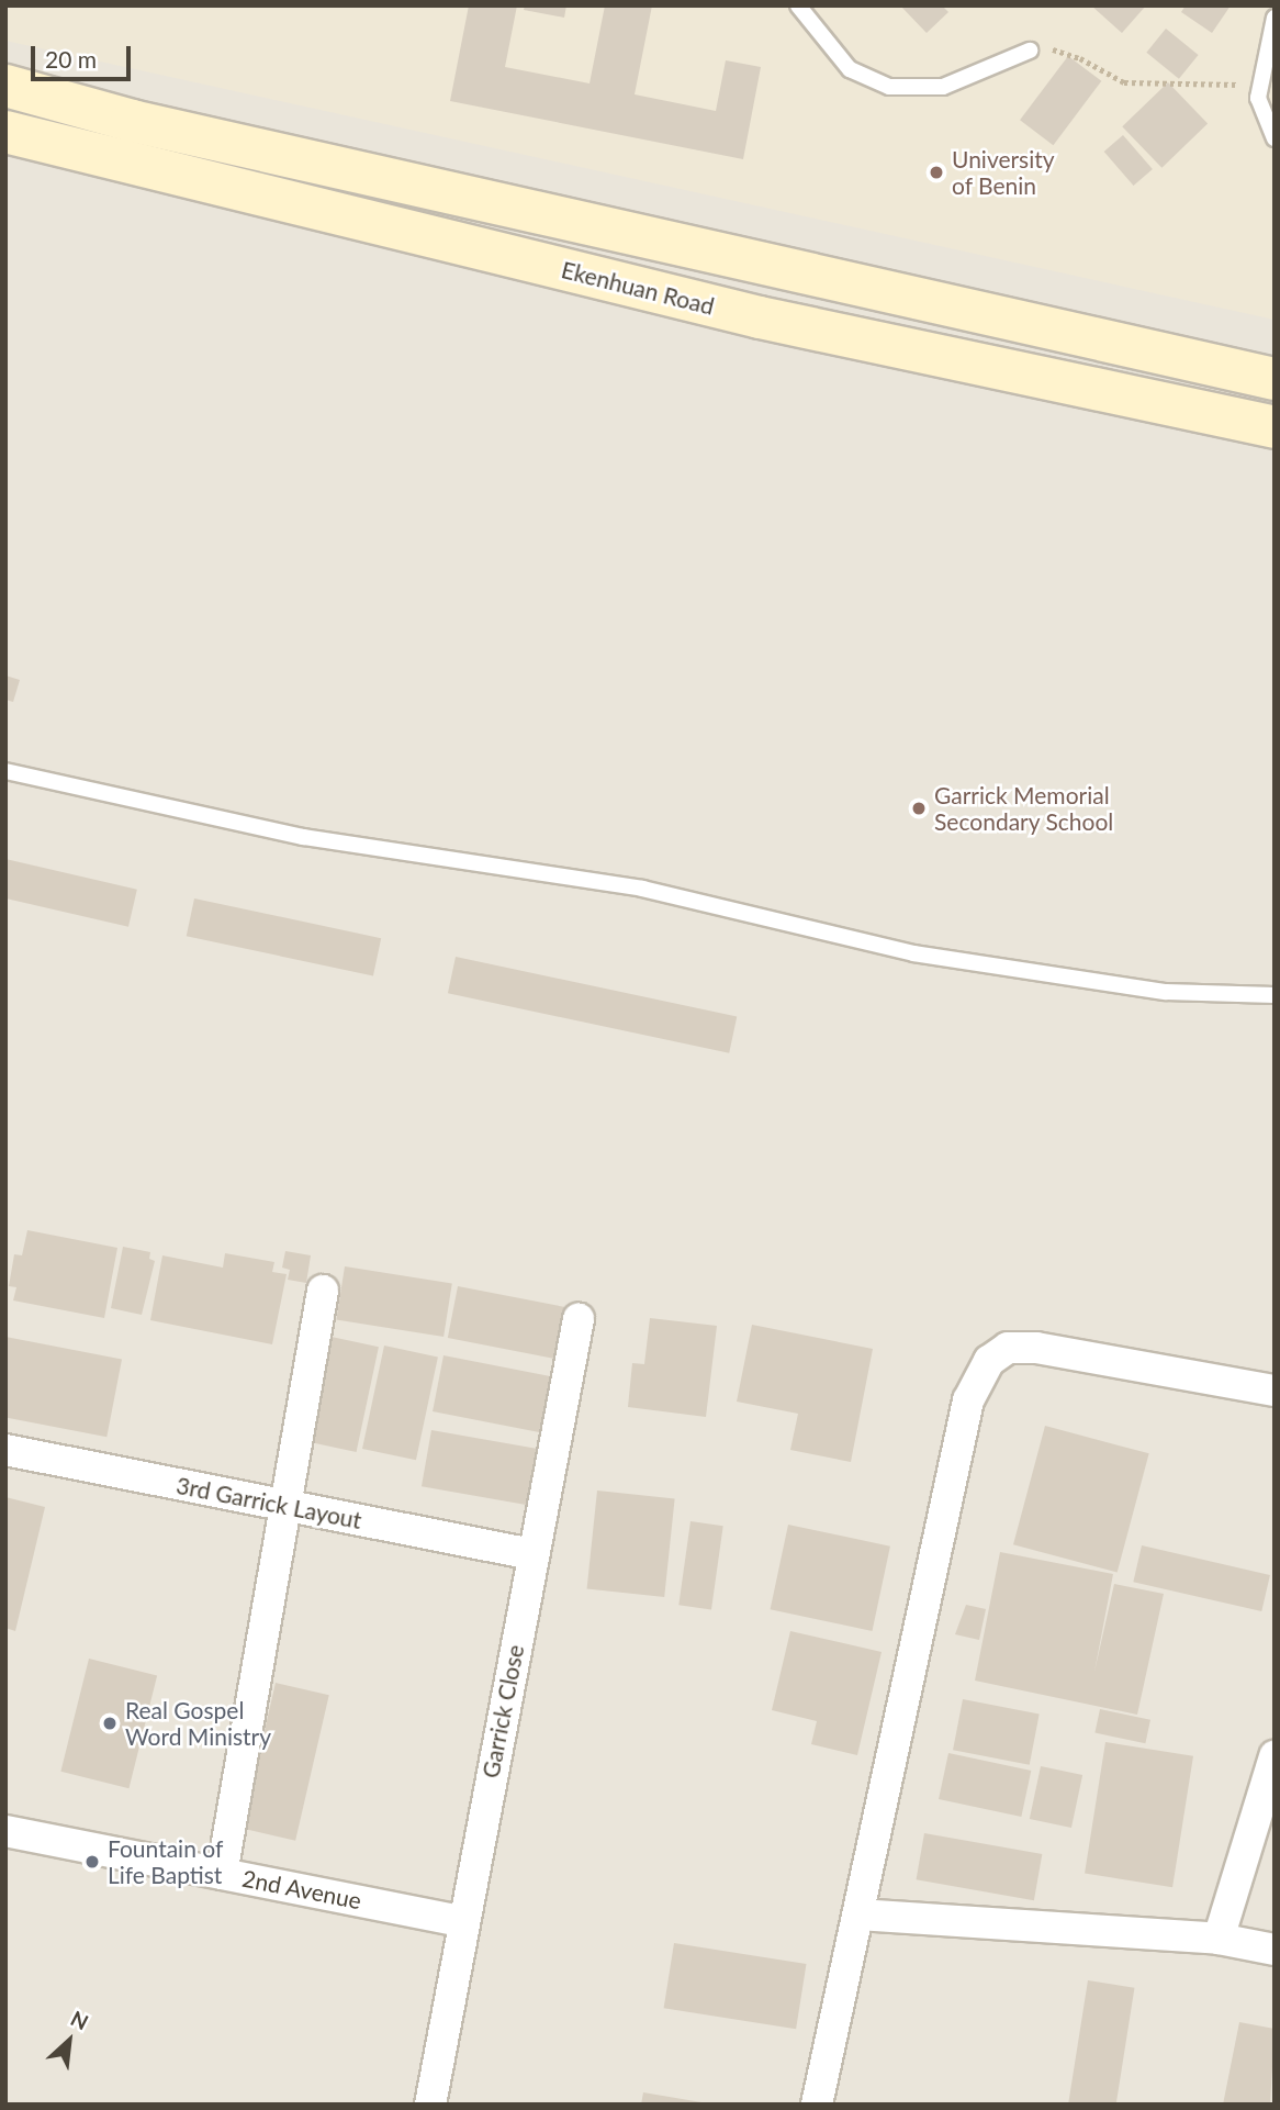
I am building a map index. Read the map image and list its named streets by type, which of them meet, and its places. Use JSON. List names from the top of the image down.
{
  "streets": {
    "main road": ["Ekenhuan Road"],
    "street": ["3rd Garrick Layout", "Garrick Close", "2nd Avenue"]
  },
  "crossings": [
    ["3rd Garrick Layout", "Garrick Close"],
    ["Garrick Close", "2nd Avenue"]
  ],
  "places": [
    "University of Benin",
    "Garrick Memorial Secondary School",
    "Real Gospel Word Ministry",
    "Fountain of Life Baptist"
  ],
  "scale_bar": "20 m",
  "north": "top right"
}
